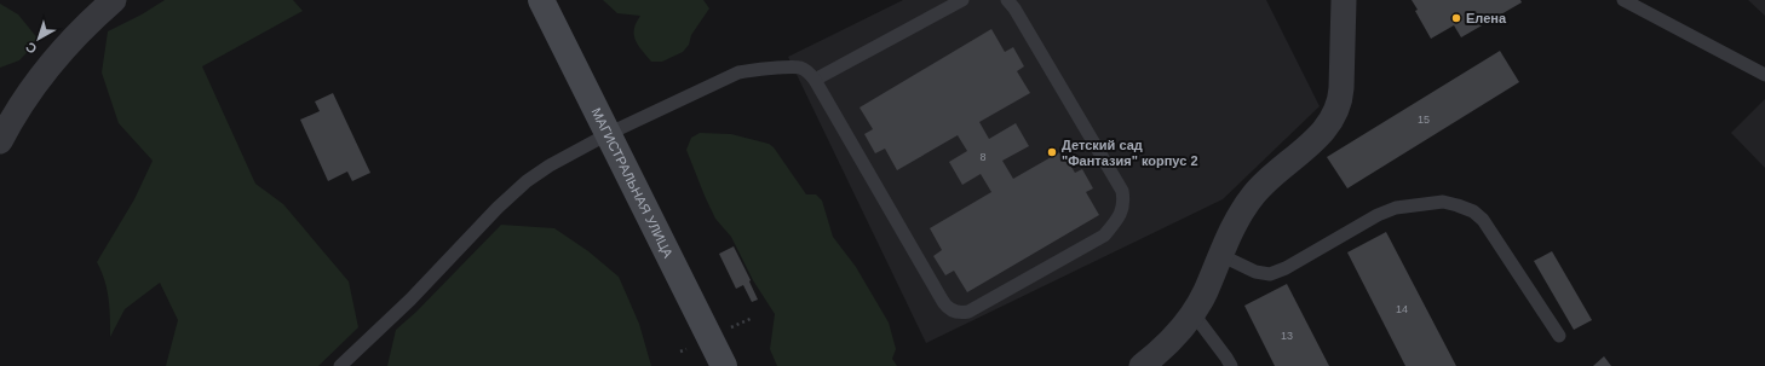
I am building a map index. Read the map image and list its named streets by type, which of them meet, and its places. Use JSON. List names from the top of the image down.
{
  "streets": {
    "main road": ["МАГИСТРАЛЬНАЯ УЛИЦА"]
  },
  "places": ["Елена", "Детский сад \"Фантазия\" корпус 2"],
  "house_numbers": [
    "15",
    "8",
    "14",
    "13"
  ],
  "north": "bottom left"
}
